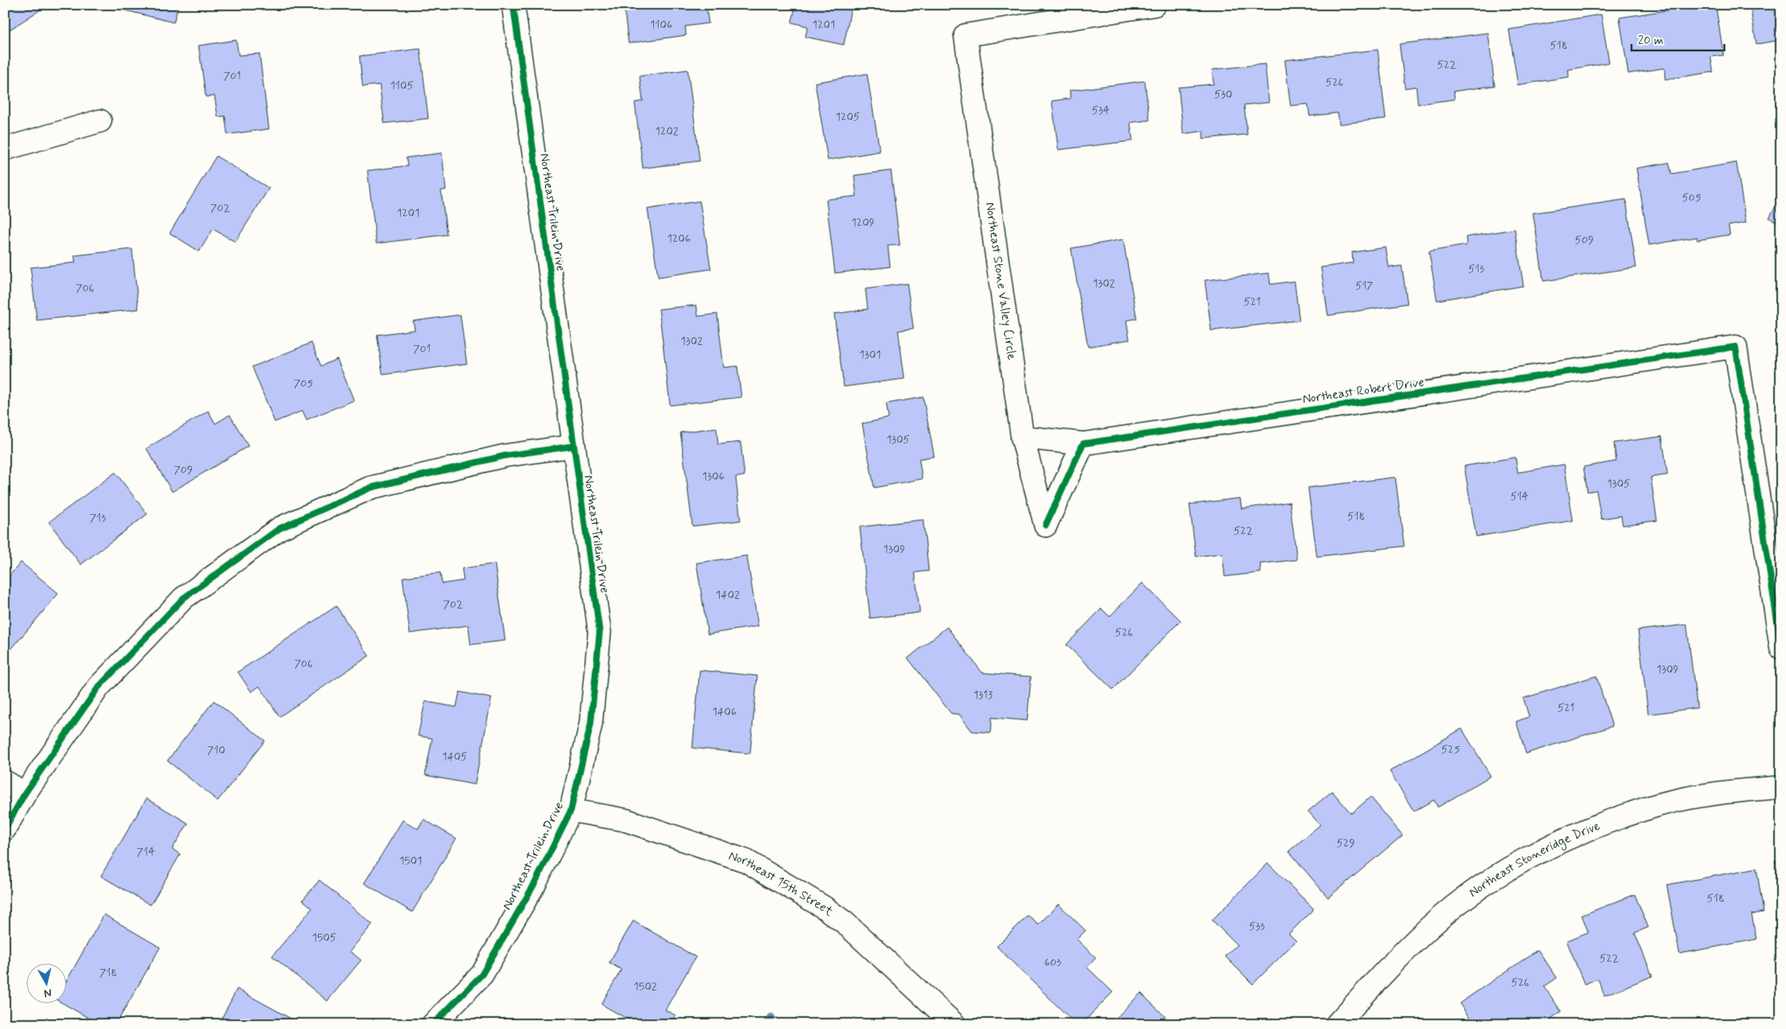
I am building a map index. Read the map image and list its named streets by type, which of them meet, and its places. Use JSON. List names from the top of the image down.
{
  "streets": {
    "street": [
      "Northeast Trilein Drive",
      "Northeast Stone Valley Circle",
      "Northeast Robert Drive",
      "Northeast Stoneridge Drive",
      "Northeast 15th Street"
    ]
  },
  "crossings": [
    ["Northeast Trilein Drive", "Northeast 15th Street"],
    ["Northeast Stone Valley Circle", "Northeast Robert Drive"]
  ],
  "house_numbers": [
    "1106",
    "1201",
    "518",
    "522",
    "701",
    "526",
    "1105",
    "530",
    "534",
    "1205",
    "1202",
    "505",
    "702",
    "1201",
    "1209",
    "1206",
    "509",
    "513",
    "1302",
    "517",
    "706",
    "521",
    "1302",
    "701",
    "1301",
    "705",
    "1305",
    "709",
    "1306",
    "1305",
    "514",
    "518",
    "713",
    "522",
    "1309",
    "1402",
    "702",
    "526",
    "706",
    "1309",
    "1313",
    "521",
    "1406",
    "525",
    "710",
    "1405",
    "529",
    "714",
    "1501",
    "518",
    "533",
    "1505",
    "522",
    "603",
    "718",
    "526",
    "1502"
  ],
  "scale_bar": "20 m",
  "north": "bottom"
}
